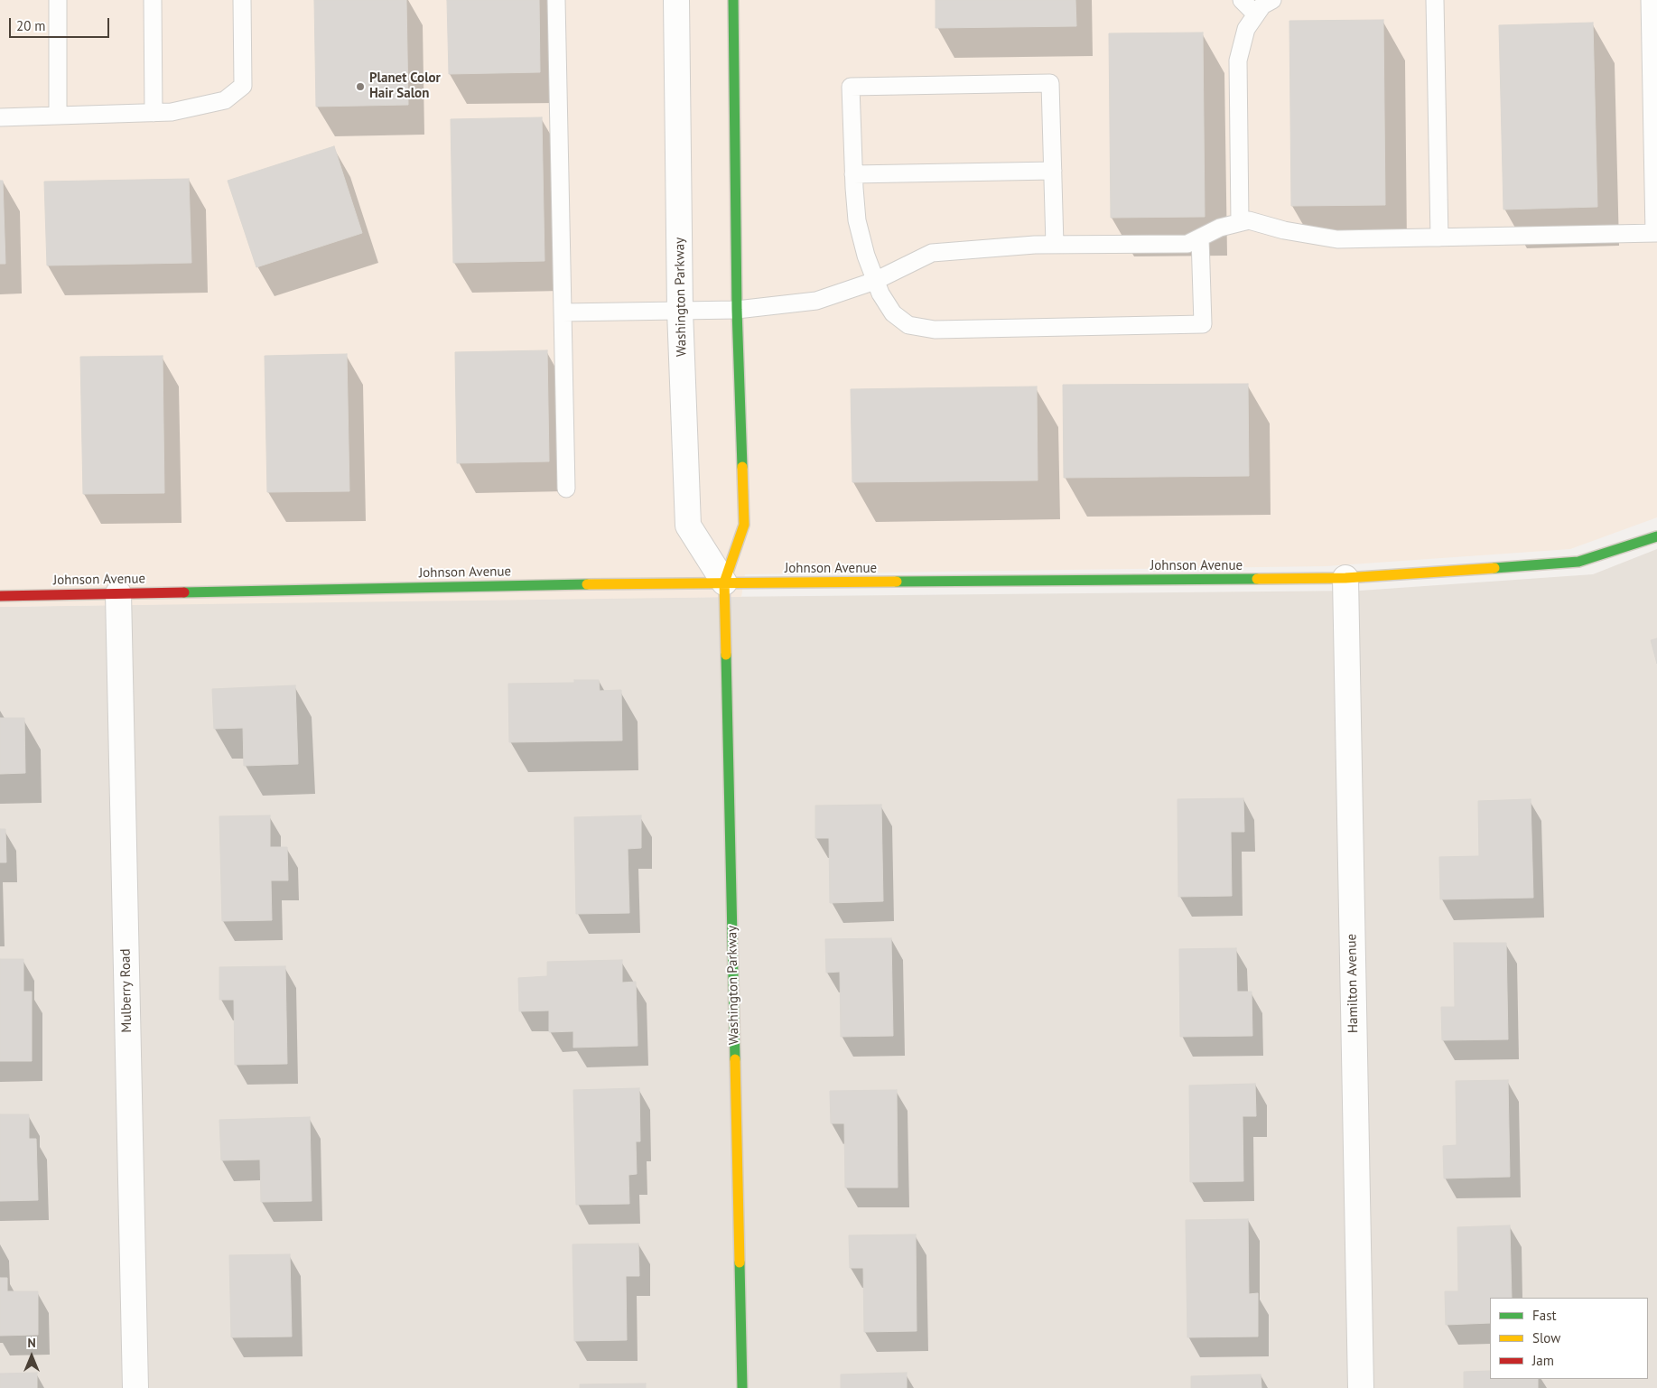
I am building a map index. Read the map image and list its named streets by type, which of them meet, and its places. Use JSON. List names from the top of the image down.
{
  "streets": {
    "street": [
      "Washington Parkway",
      "Johnson Avenue",
      "Hamilton Avenue",
      "Mulberry Road"
    ]
  },
  "crossings": [
    ["Washington Parkway", "Johnson Avenue"],
    ["Johnson Avenue", "Hamilton Avenue"],
    ["Johnson Avenue", "Mulberry Road"]
  ],
  "places": ["Planet Color Hair Salon"],
  "legend": ["Fast", "Slow", "Jam"],
  "scale_bar": "20 m",
  "north": "top"
}
